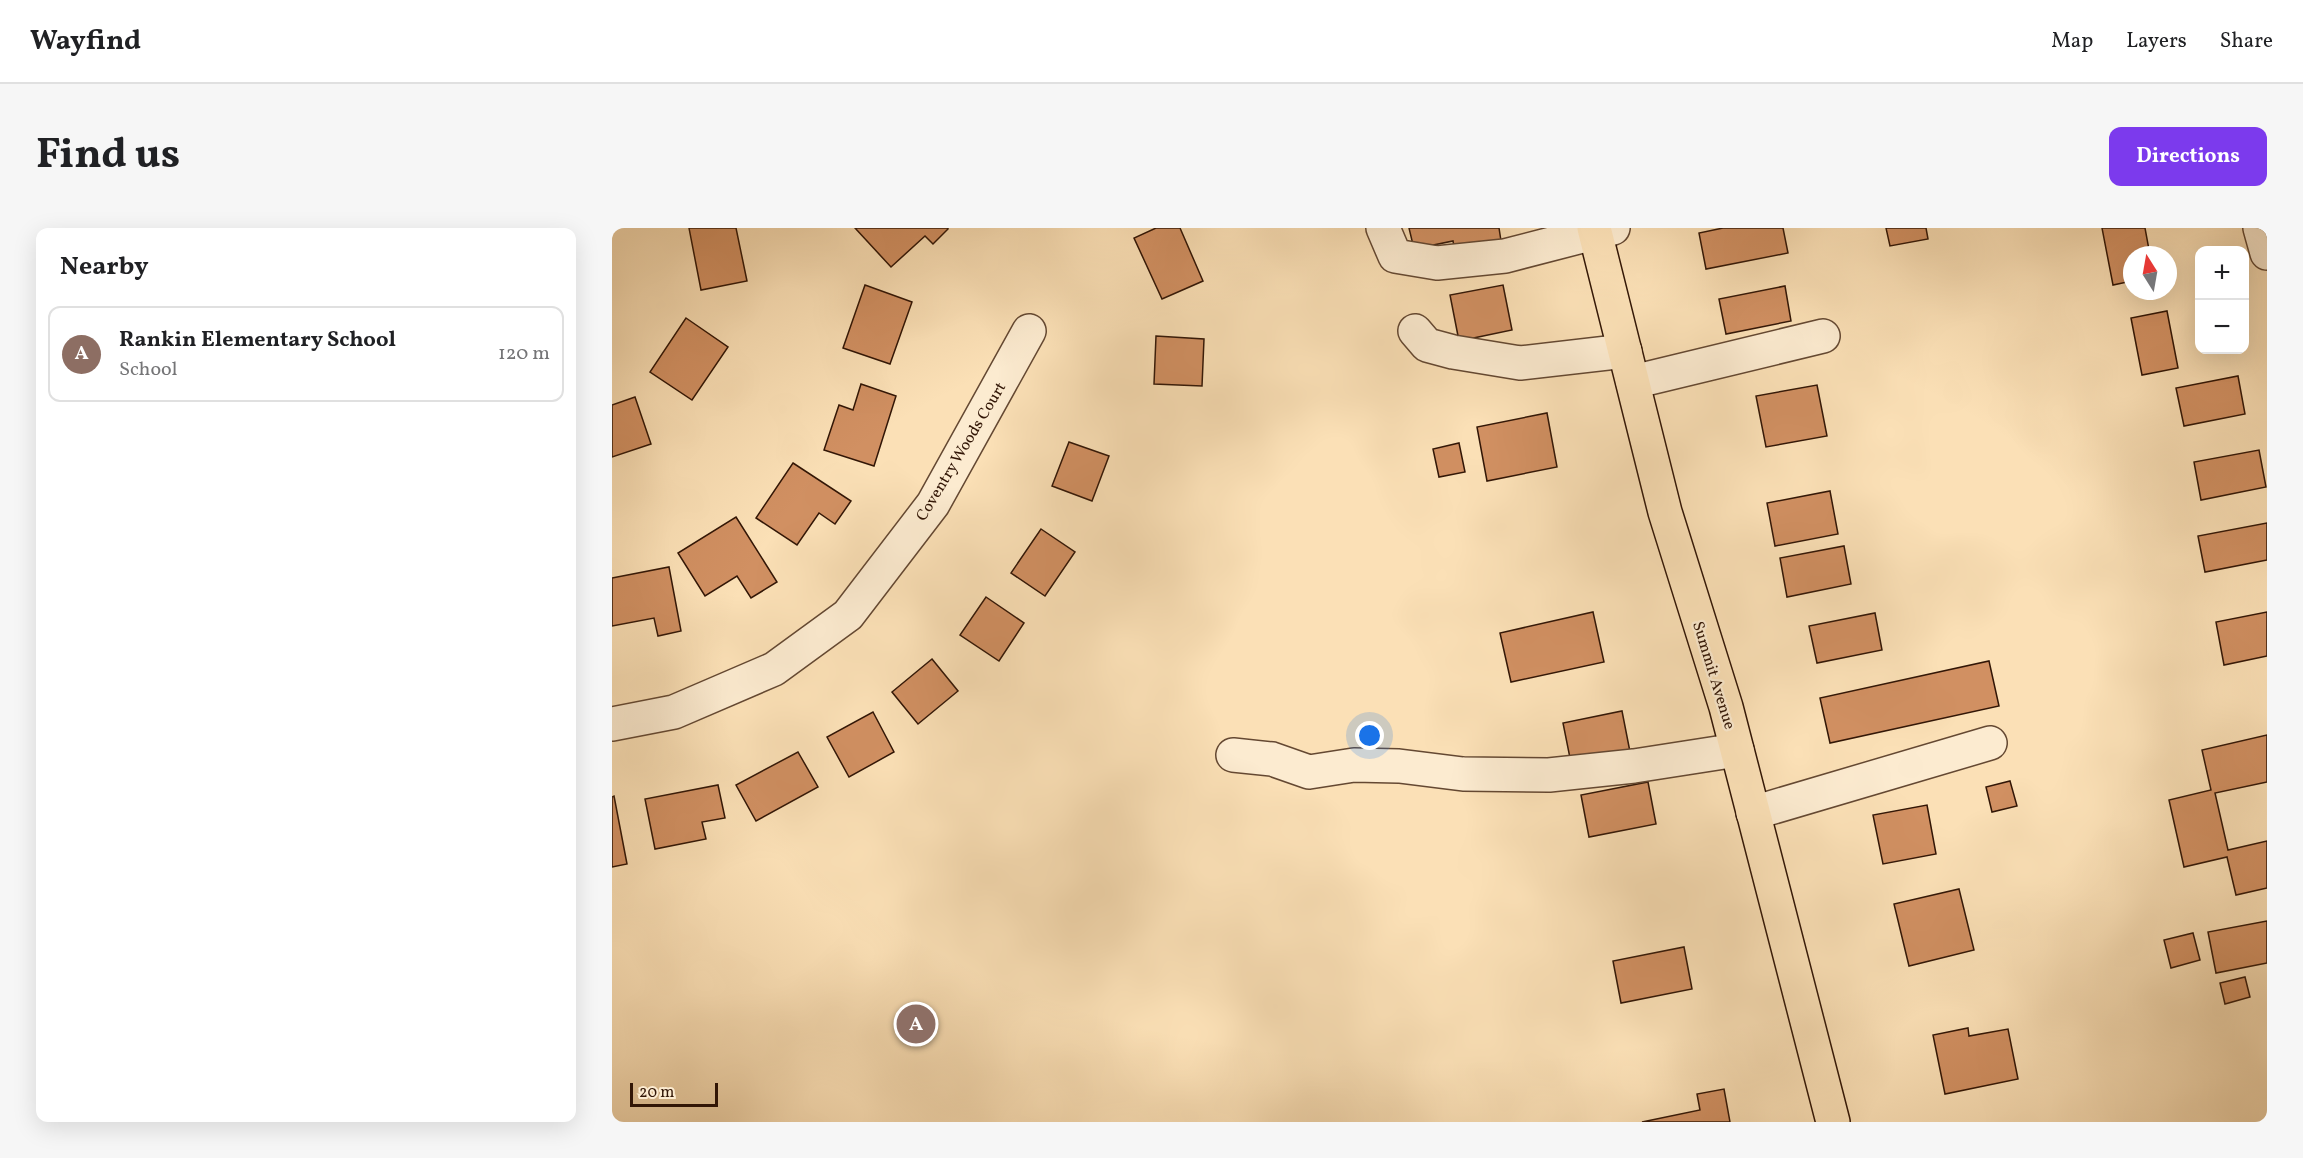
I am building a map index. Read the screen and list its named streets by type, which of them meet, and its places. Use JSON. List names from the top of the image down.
{
  "streets": {
    "main road": ["Summit Avenue"],
    "street": ["Coventry Woods Court"]
  },
  "scale_bar": "20 m",
  "north": "top",
  "page": {
    "header": "Wayfind",
    "nav": ["Map", "Layers", "Share"],
    "title": "Find us",
    "buttons": "Directions",
    "heading": "Nearby",
    "map_buttons": ["+", "−"],
    "list": [
      {
        "mark": "A",
        "name": "Rankin Elementary School",
        "note": "School",
        "value": "120 m"
      }
    ],
    "pins": "A",
    "scale": "20 m"
  }
}
